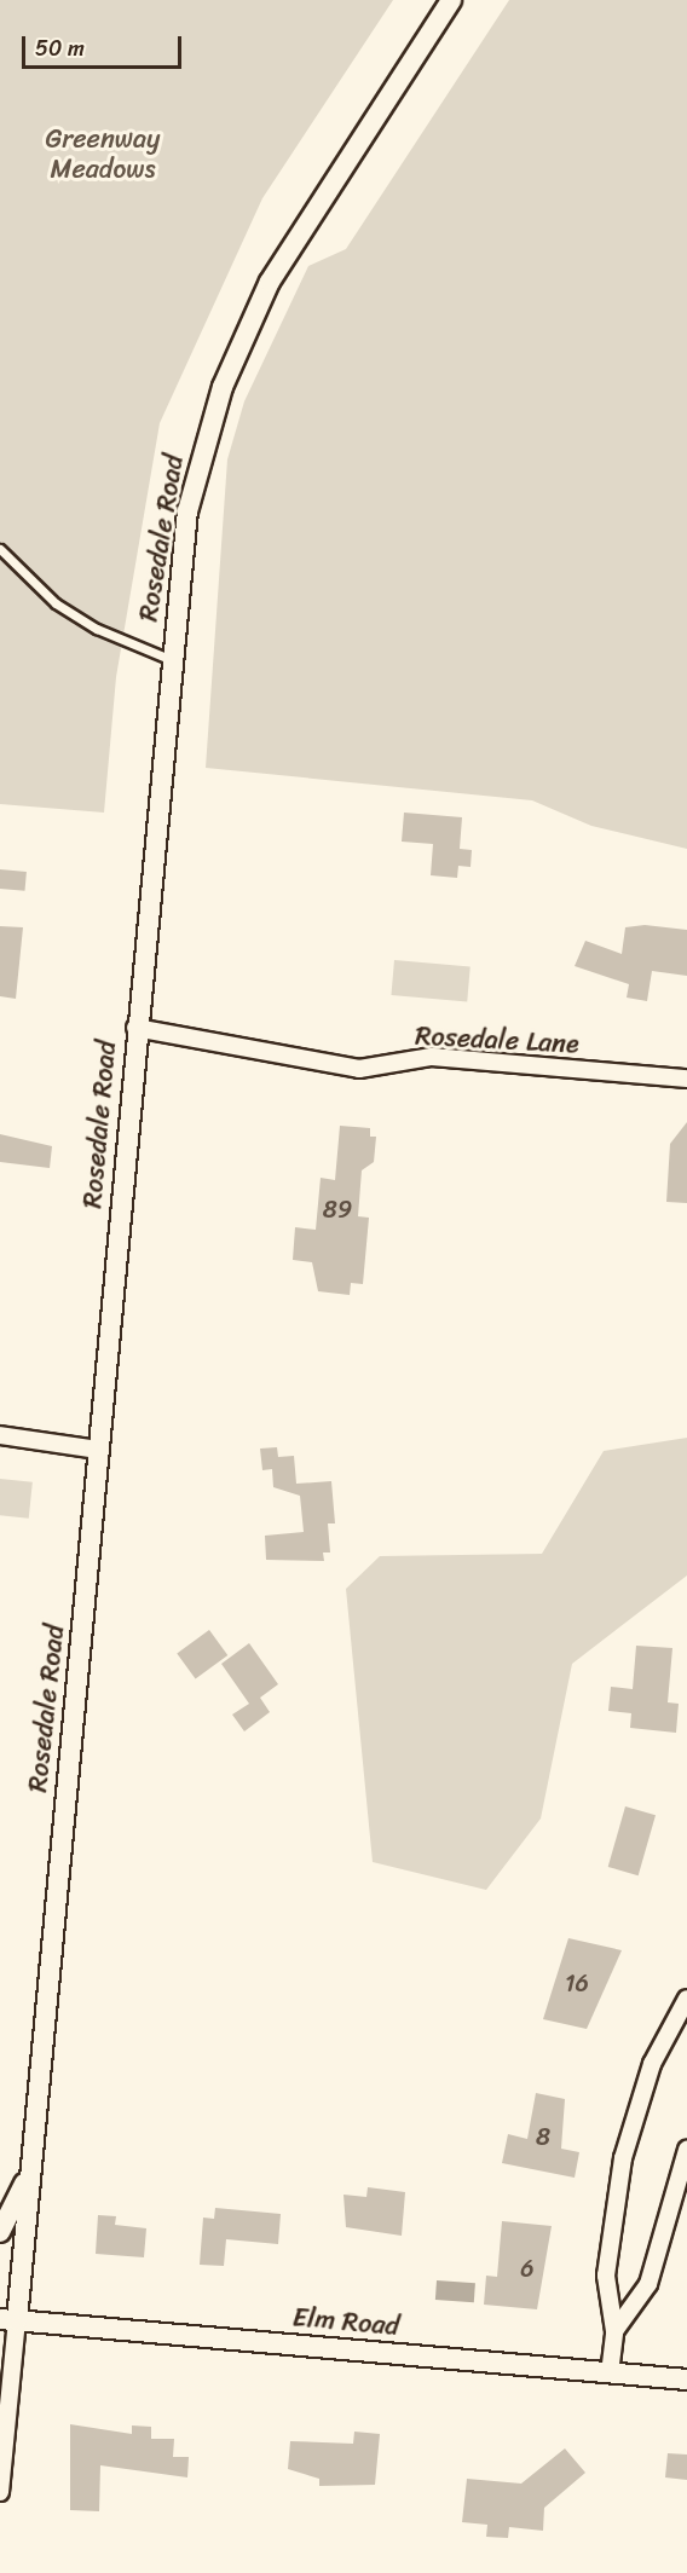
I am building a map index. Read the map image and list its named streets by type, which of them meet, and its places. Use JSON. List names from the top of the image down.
{
  "streets": {
    "street": ["Rosedale Road", "Rosedale Lane", "Elm Road"]
  },
  "crossings": [
    ["Rosedale Road", "Rosedale Lane"],
    ["Rosedale Road", "Elm Road"]
  ],
  "parks": ["Greenway Meadows"],
  "house_numbers": [
    "89",
    "16",
    "8",
    "6"
  ],
  "scale_bar": "50 m"
}
